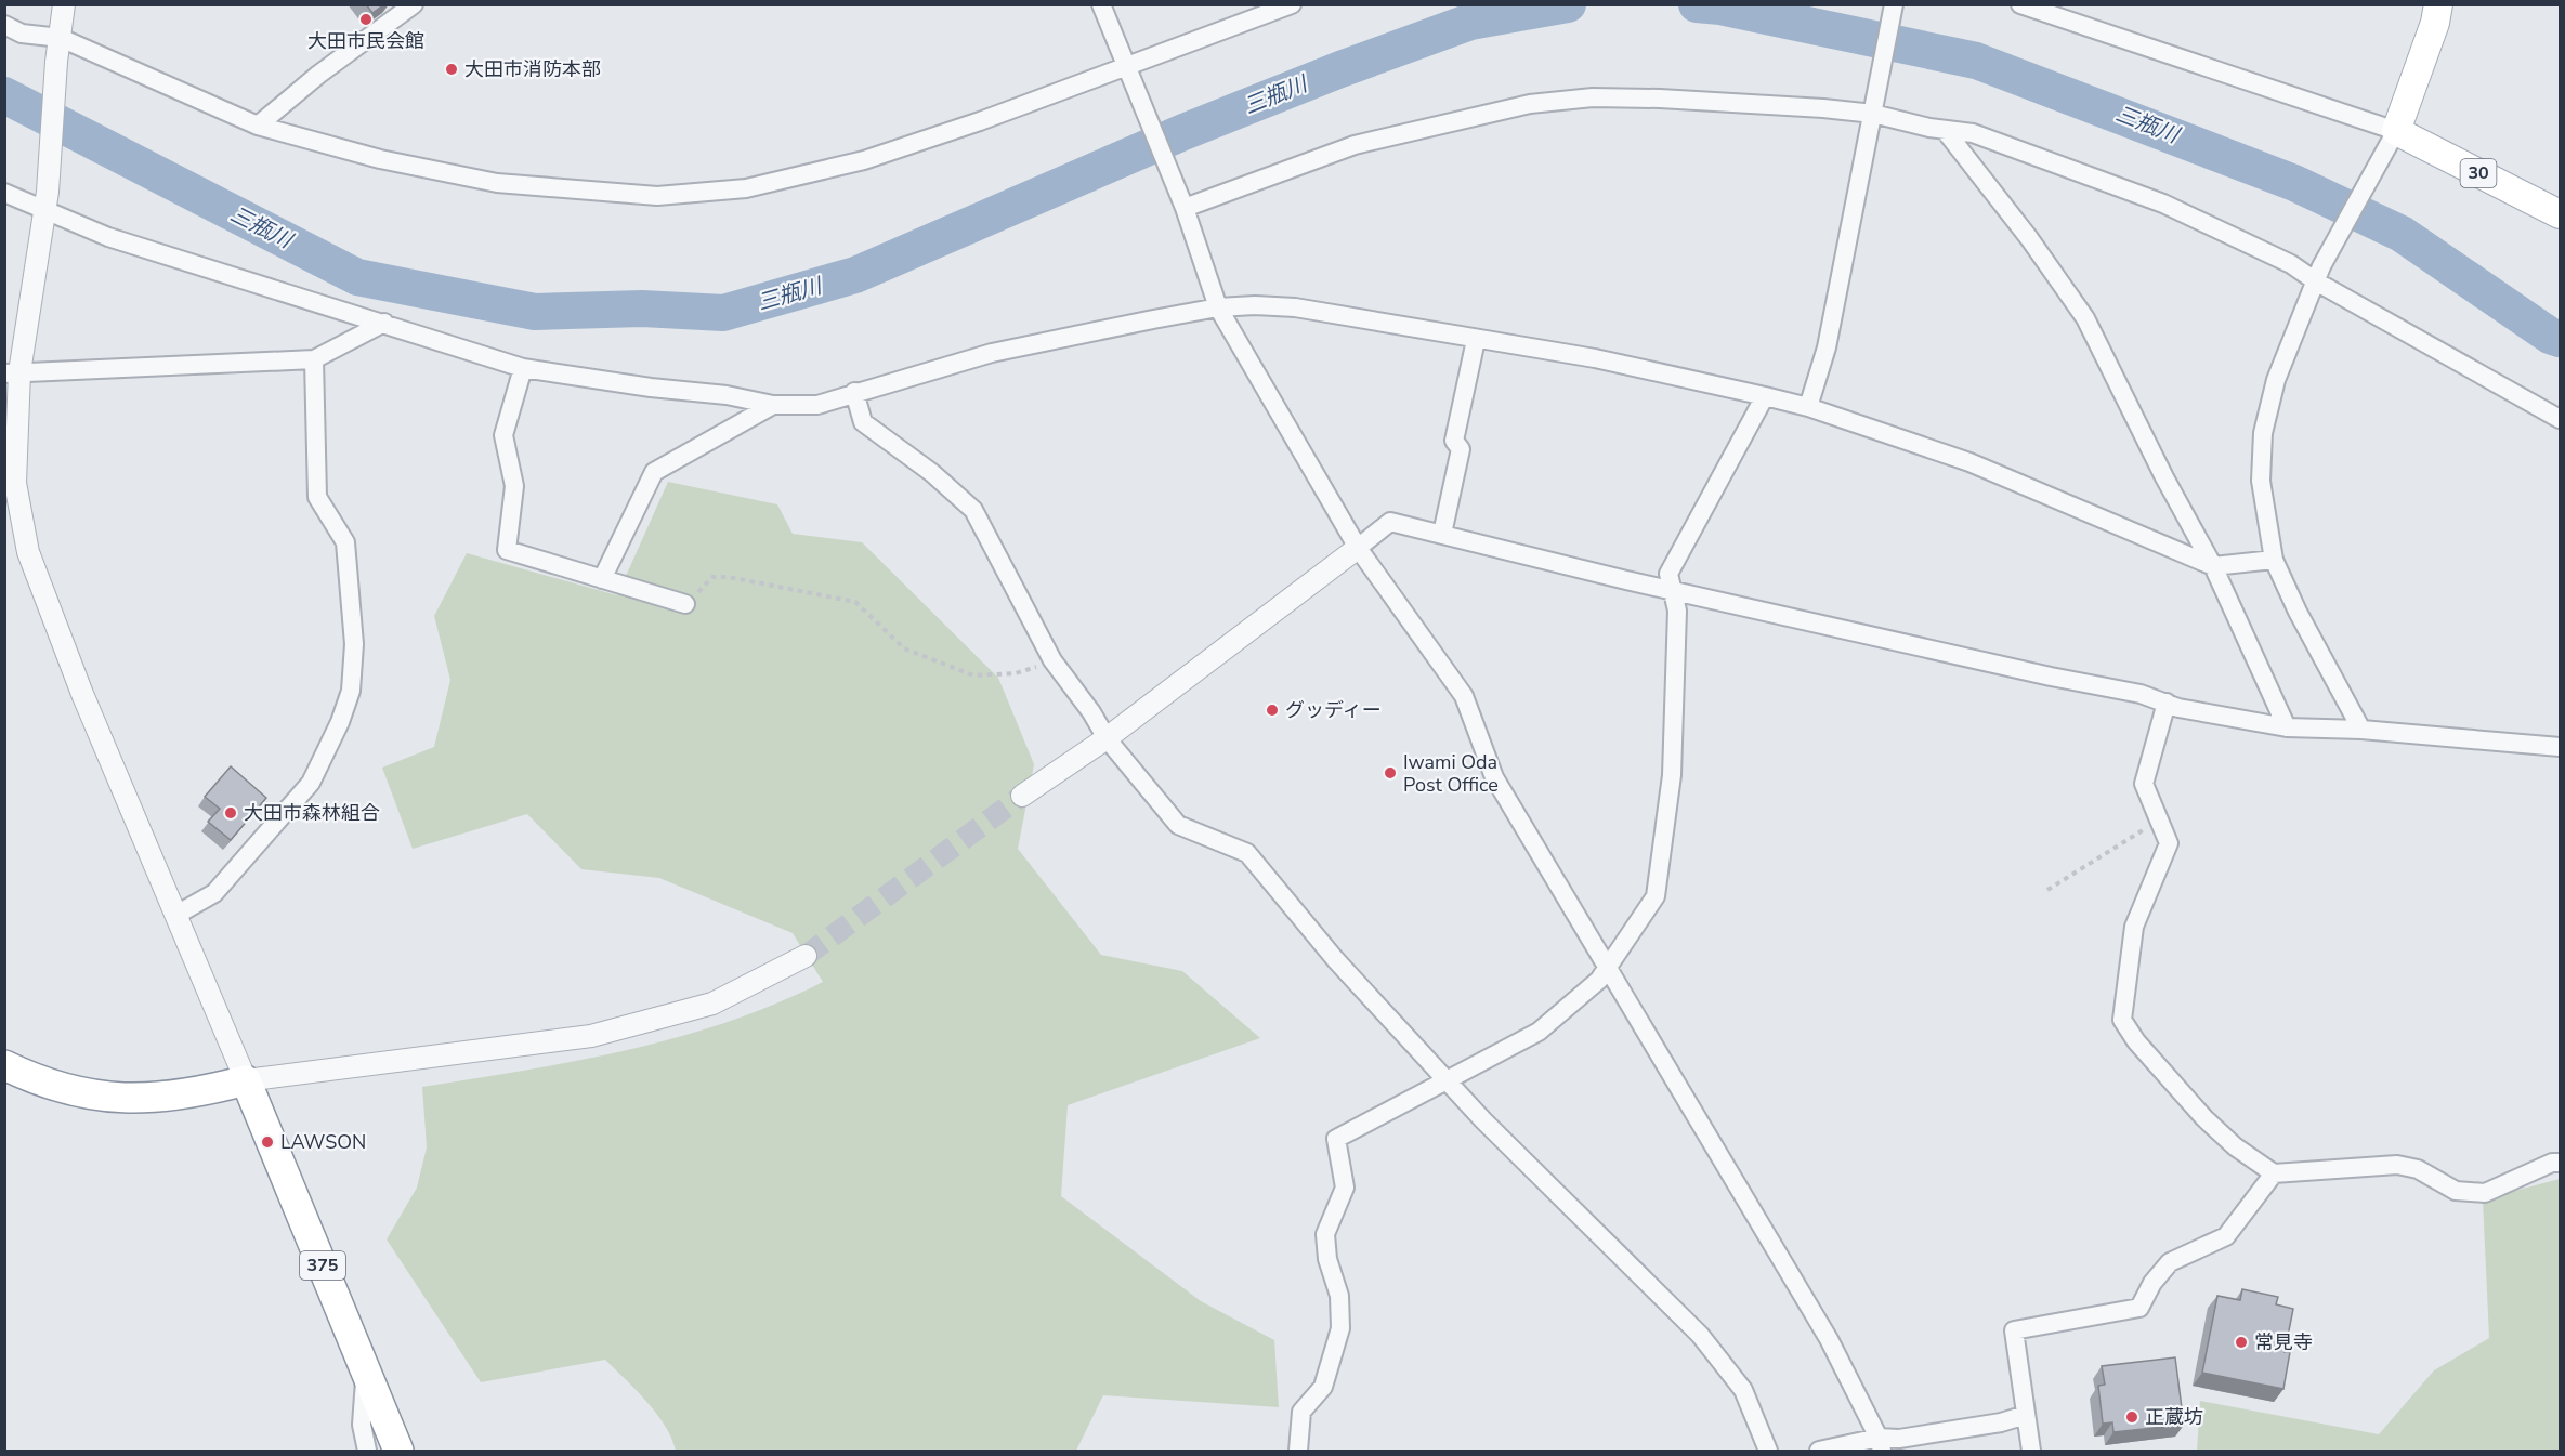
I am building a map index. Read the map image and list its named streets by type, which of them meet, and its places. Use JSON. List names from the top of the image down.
{
  "streets": {
    "highway": ["375"],
    "main road": ["30"]
  },
  "water": ["三瓶川"],
  "places": [
    "大田市民会館",
    "大田市消防本部",
    "グッディー",
    "Iwami Oda Post Office",
    "大田市森林組合",
    "LAWSON",
    "常見寺",
    "正蔵坊"
  ]
}
